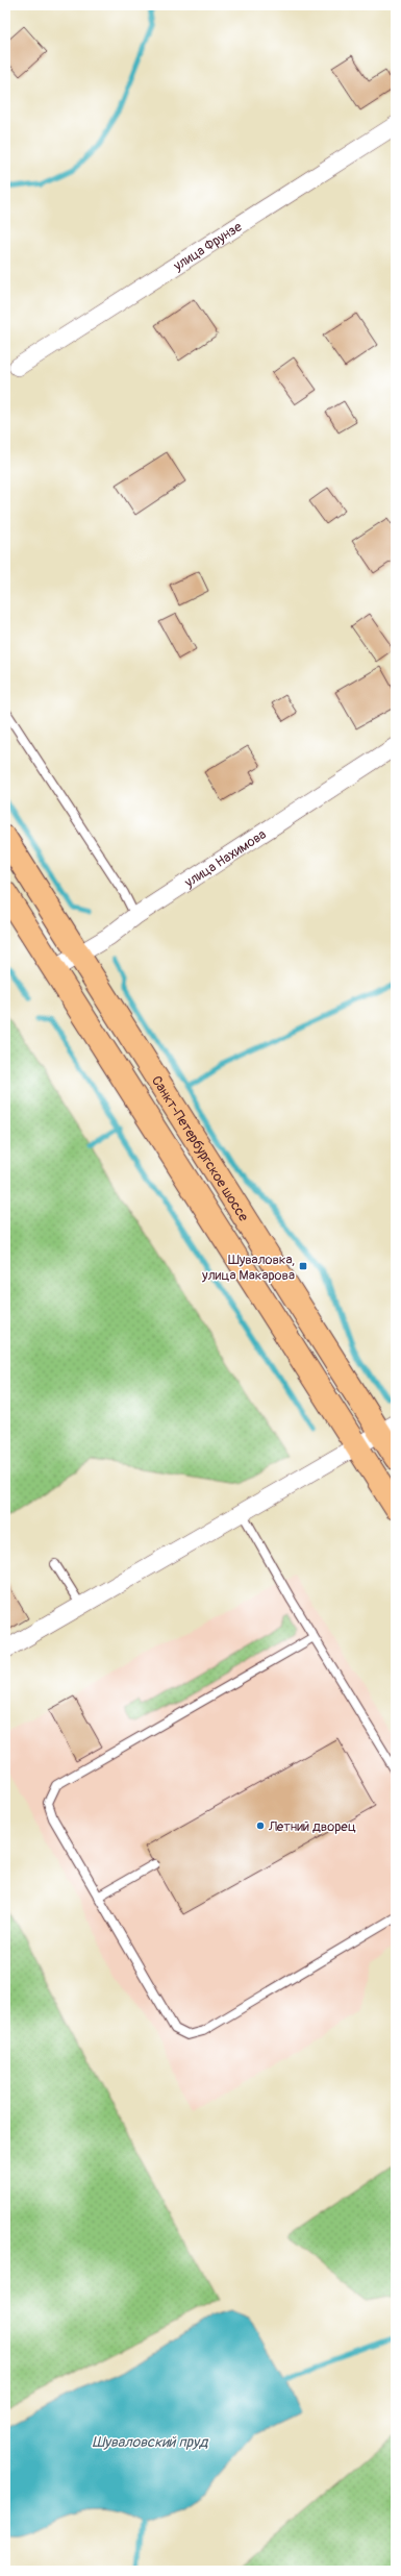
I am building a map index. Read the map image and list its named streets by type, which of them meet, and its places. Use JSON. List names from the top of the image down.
{
  "streets": {
    "main road": ["Санкт-Петербургское шоссе"],
    "street": ["улица Фрунзе", "улица Нахимова"]
  },
  "crossings": [
    ["улица Нахимова", "Санкт-Петербургское шоссе"]
  ],
  "water": ["Шуваловский пруд"],
  "places": {
    "transit": ["Шуваловка, улица Макарова"],
    "other": ["Летний дворец"]
  }
}
